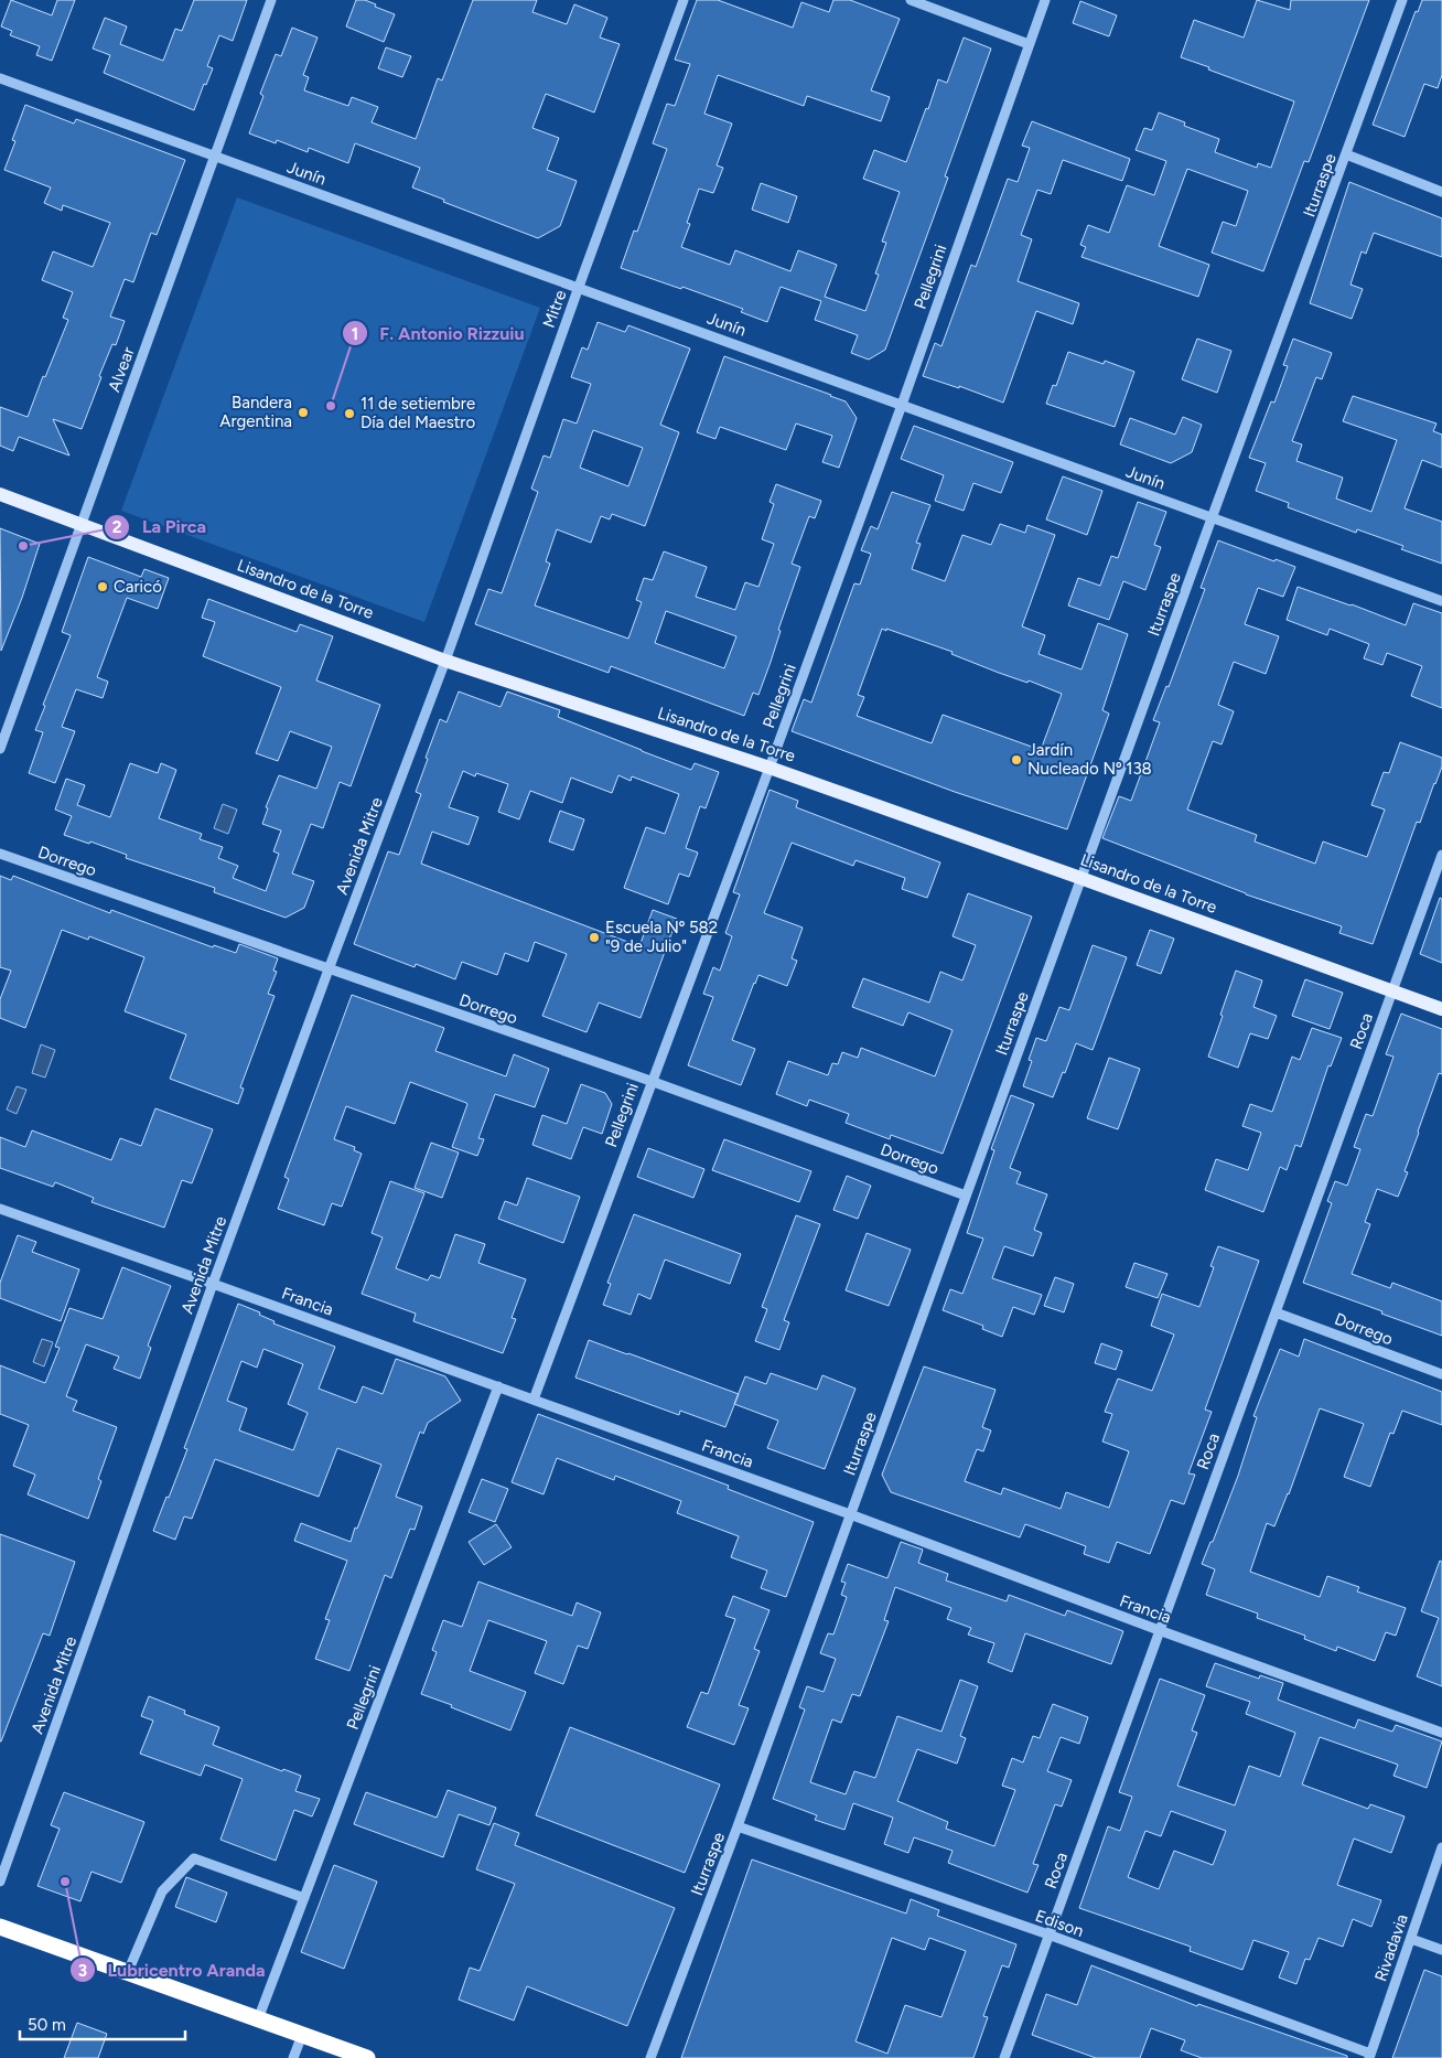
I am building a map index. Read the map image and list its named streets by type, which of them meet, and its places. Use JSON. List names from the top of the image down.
{
  "streets": {
    "main road": ["Lisandro de la Torre"],
    "street": [
      "Junín",
      "Iturraspe",
      "Pellegrini",
      "Mitre",
      "Alvear",
      "Avenida Mitre",
      "Dorrego",
      "Roca",
      "Francia",
      "Edison",
      "Rivadavia"
    ]
  },
  "crossings": [
    ["Junín", "Iturraspe"],
    ["Junín", "Pellegrini"],
    ["Junín", "Mitre"],
    ["Junín", "Alvear"],
    ["Iturraspe", "Lisandro de la Torre"],
    ["Iturraspe", "Dorrego"],
    ["Iturraspe", "Francia"],
    ["Iturraspe", "Edison"],
    ["Pellegrini", "Lisandro de la Torre"],
    ["Pellegrini", "Dorrego"],
    ["Pellegrini", "Francia"],
    ["Mitre", "Lisandro de la Torre"],
    ["Mitre", "Avenida Mitre"],
    ["Alvear", "Lisandro de la Torre"],
    ["Lisandro de la Torre", "Avenida Mitre"],
    ["Lisandro de la Torre", "Roca"],
    ["Avenida Mitre", "Dorrego"],
    ["Avenida Mitre", "Francia"],
    ["Dorrego", "Roca"],
    ["Roca", "Francia"],
    ["Roca", "Edison"],
    ["Edison", "Rivadavia"]
  ],
  "places": [
    "F. Antonio Rizzuiu",
    "Bandera Argentina",
    "11 de setiembre Día del Maestro",
    "La Pirca",
    "Caricó",
    "Jardín Nucleado Nº 138",
    "Escuela Nº 582 \"9 de Julio\"",
    "Lubricentro Aranda"
  ],
  "scale_bar": "50 m"
}
